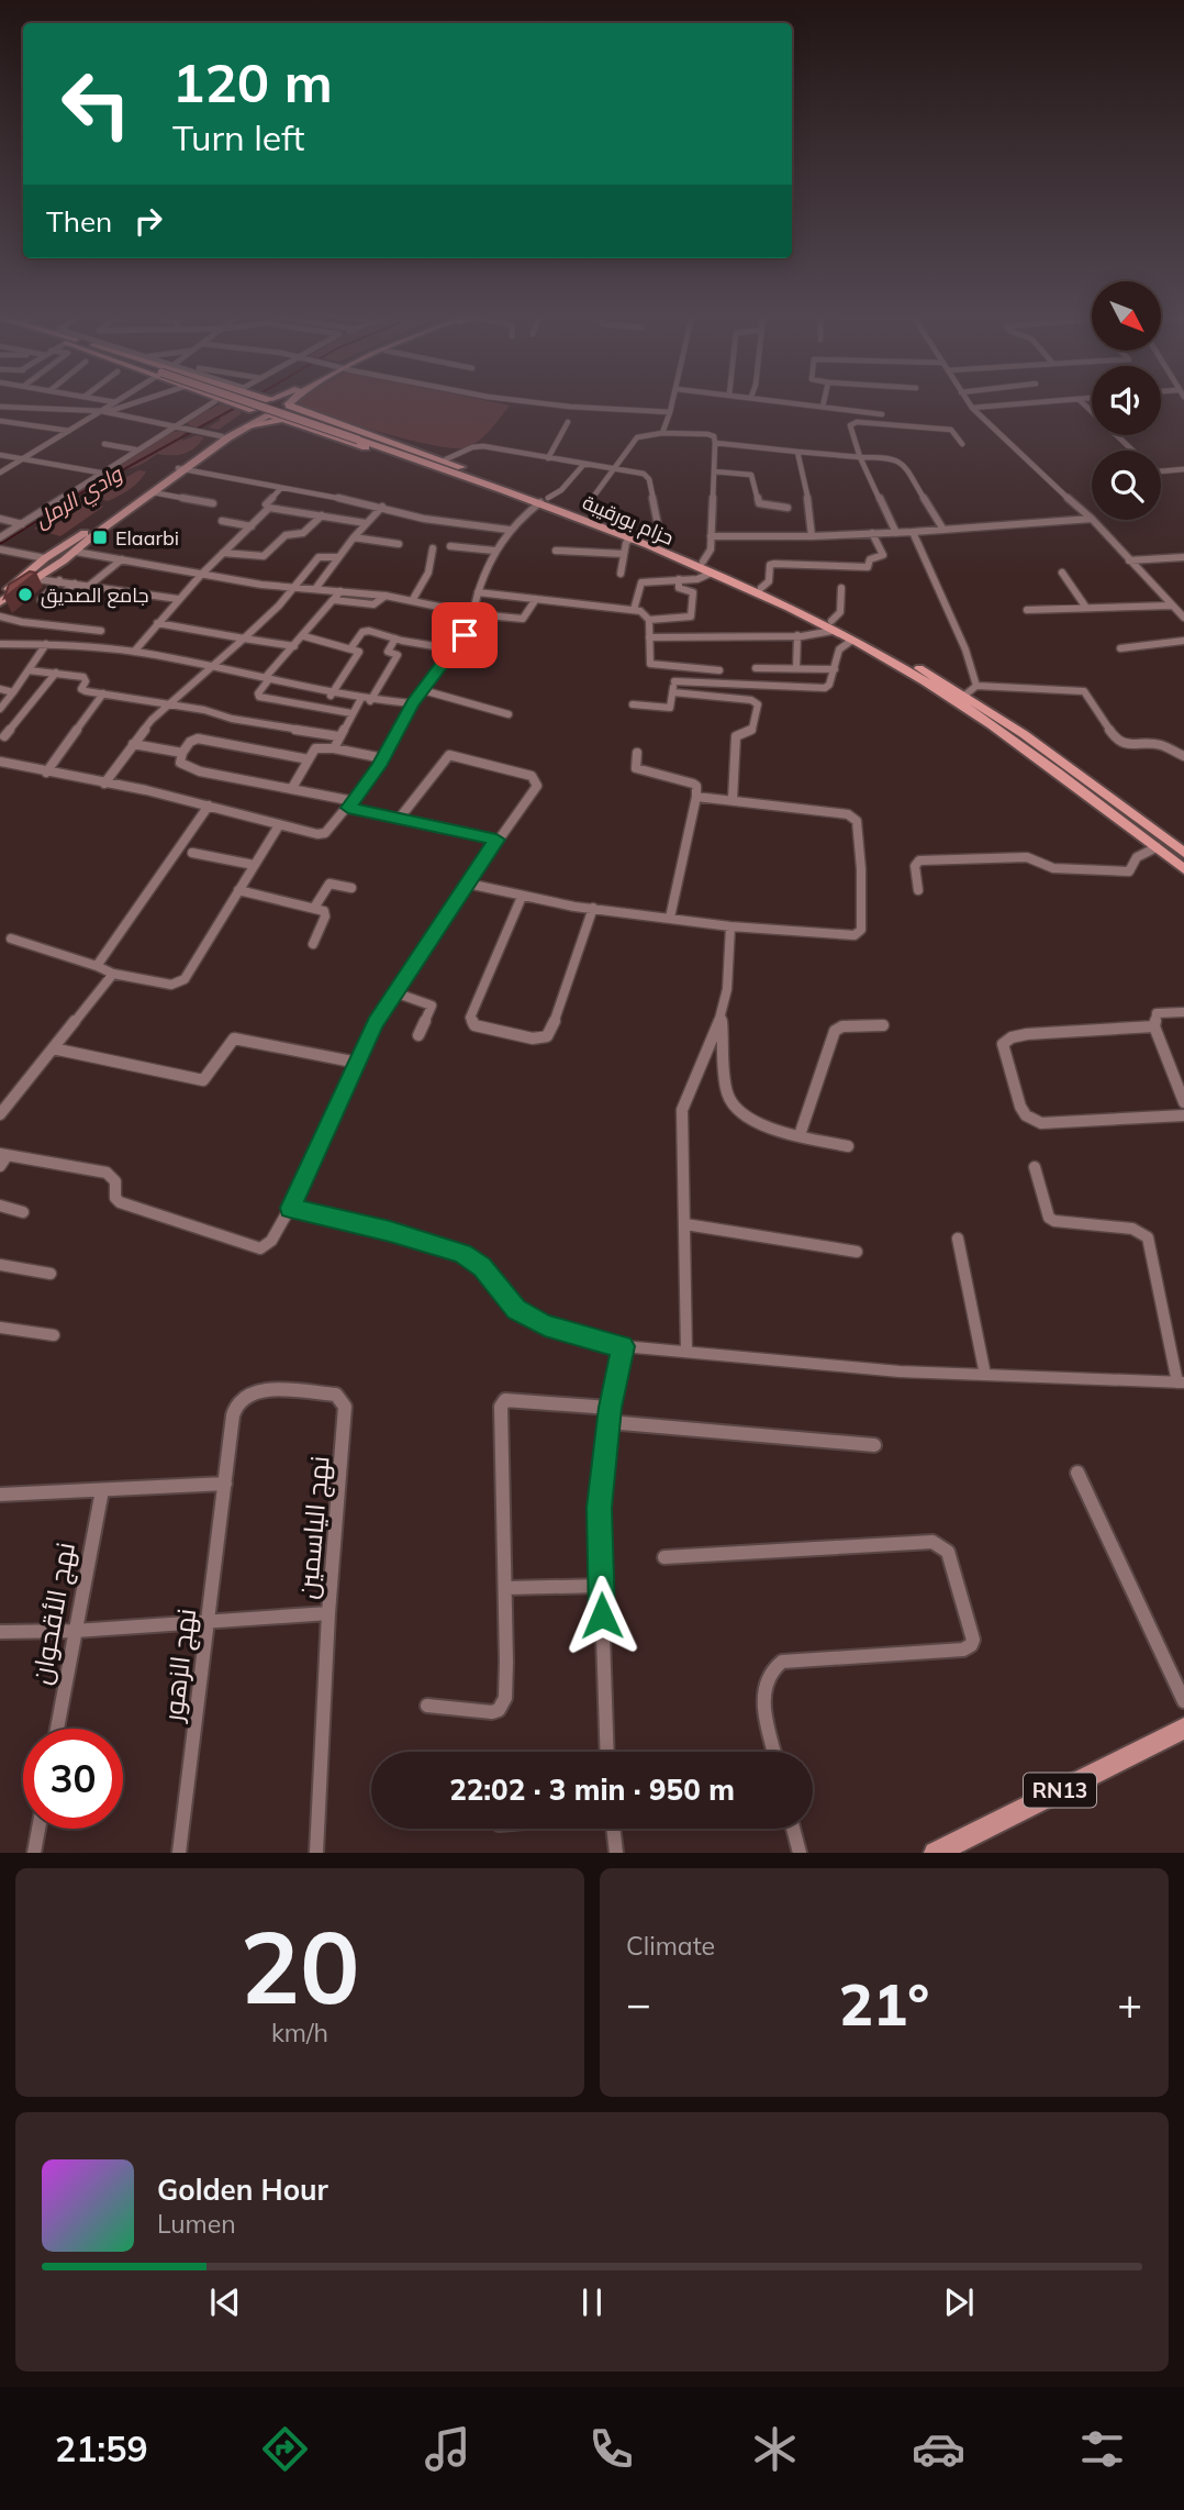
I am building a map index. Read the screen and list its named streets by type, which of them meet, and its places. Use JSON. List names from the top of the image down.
{
  "streets": {
    "highway": ["حزام بورقيبة"],
    "main road": ["RN13"],
    "street": ["نهج الياسمين", "نهج الأقحوان", "نهج الزهور"]
  },
  "crossings": [
    ["نهج الياسمين", "نهج الزهور"]
  ],
  "water": ["وادي الرمل"],
  "places": {
    "transit": ["Elaarbi"],
    "other": ["جامع الصديق"]
  },
  "north": "bottom right",
  "page": {
    "turn": ["120 m", "Turn left"],
    "then": "Then",
    "limit": "30",
    "trip": "22:02 · 3 min · 950 m",
    "tile": [
      ["20", "km/h"],
      "Climate"
    ],
    "heat": ["−", "21°", "+"],
    "song": ["Golden Hour", "Lumen"],
    "tabs": "21:59"
  }
}
